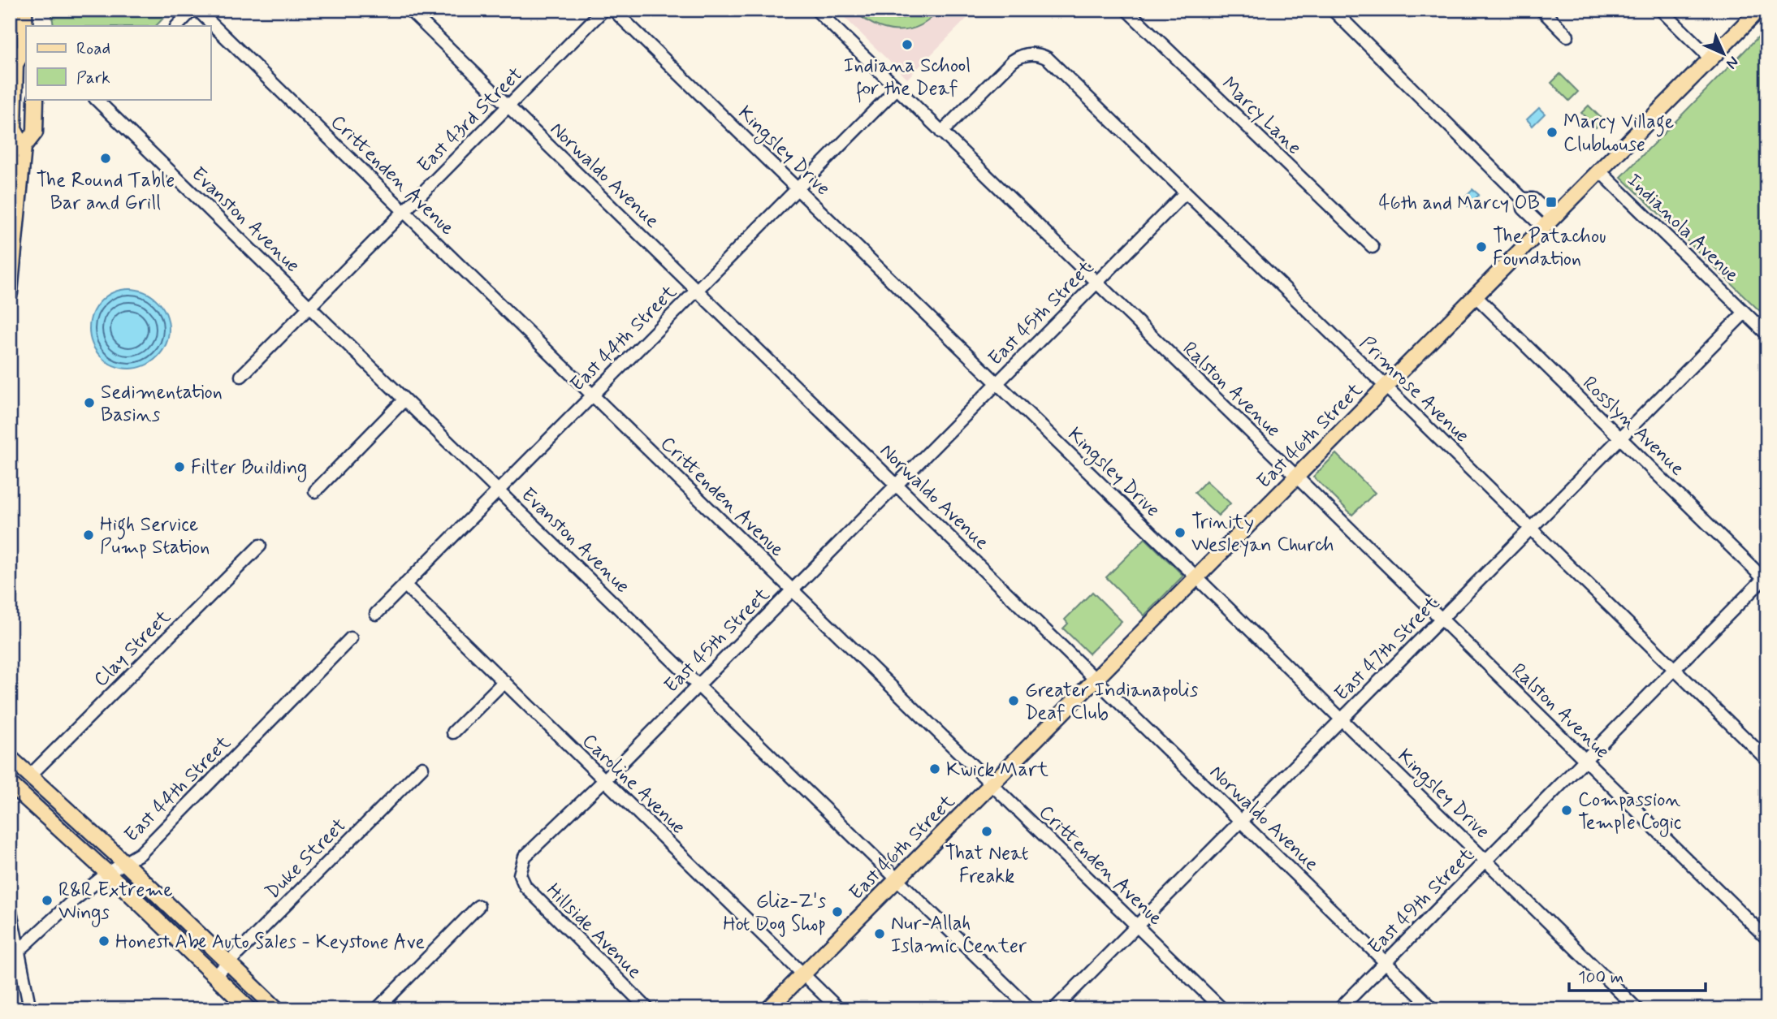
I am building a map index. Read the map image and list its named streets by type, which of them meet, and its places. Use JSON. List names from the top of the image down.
{
  "streets": {
    "main road": ["East 46th Street"],
    "street": [
      "Marcy Lane",
      "East 43rd Street",
      "Kingsley Drive",
      "Crittenden Avenue",
      "Norwaldo Avenue",
      "Evanston Avenue",
      "Indianola Avenue",
      "East 45th Street",
      "East 44th Street",
      "Ralston Avenue",
      "Primrose Avenue",
      "Rosslyn Avenue",
      "Clay Street",
      "East 47th Street",
      "Caroline Avenue",
      "Duke Street",
      "East 49th Street",
      "Hillside Avenue"
    ]
  },
  "crossings": [
    ["East 43rd Street", "Crittenden Avenue"],
    ["East 43rd Street", "Norwaldo Avenue"],
    ["East 43rd Street", "Evanston Avenue"],
    ["Kingsley Drive", "East 45th Street"],
    ["Kingsley Drive", "East 44th Street"],
    ["Kingsley Drive", "East 46th Street"],
    ["Kingsley Drive", "East 47th Street"],
    ["Kingsley Drive", "East 49th Street"],
    ["Crittenden Avenue", "East 45th Street"],
    ["Crittenden Avenue", "East 44th Street"],
    ["Crittenden Avenue", "East 46th Street"],
    ["Crittenden Avenue", "East 47th Street"],
    ["Norwaldo Avenue", "East 45th Street"],
    ["Norwaldo Avenue", "East 44th Street"],
    ["Norwaldo Avenue", "East 46th Street"],
    ["Norwaldo Avenue", "East 47th Street"],
    ["Norwaldo Avenue", "East 49th Street"],
    ["Evanston Avenue", "East 45th Street"],
    ["Evanston Avenue", "East 44th Street"],
    ["Evanston Avenue", "East 46th Street"],
    ["Indianola Avenue", "East 46th Street"],
    ["Indianola Avenue", "East 47th Street"],
    ["East 45th Street", "Ralston Avenue"],
    ["East 45th Street", "Primrose Avenue"],
    ["East 45th Street", "Caroline Avenue"],
    ["East 45th Street", "Hillside Avenue"],
    ["East 44th Street", "Ralston Avenue"],
    ["East 44th Street", "Caroline Avenue"],
    ["Ralston Avenue", "Primrose Avenue"],
    ["Ralston Avenue", "East 46th Street"],
    ["Ralston Avenue", "East 47th Street"],
    ["Ralston Avenue", "East 49th Street"],
    ["Primrose Avenue", "East 46th Street"],
    ["Primrose Avenue", "East 47th Street"],
    ["Primrose Avenue", "East 49th Street"],
    ["Rosslyn Avenue", "East 46th Street"],
    ["Rosslyn Avenue", "East 47th Street"],
    ["Rosslyn Avenue", "East 49th Street"],
    ["East 46th Street", "Caroline Avenue"]
  ],
  "places": {
    "other": [
      "Indiana School for the Deaf",
      "Marcy Village Clubhouse",
      "The Round Table Bar and Grill",
      "The Patachou Foundation",
      "Sedimentation Basins",
      "Filter Building",
      "Trinity Wesleyan Church",
      "High Service Pump Station",
      "Greater Indianapolis Deaf Club",
      "Kwick Mart",
      "Compassion Temple Cogic",
      "That Neat Freakk",
      "R&R Extreme Wings",
      "Gliz-Z's Hot Dog Shop",
      "Nur-Allah Islamic Center",
      "Honest Abe Auto Sales - Keystone Ave"
    ],
    "transit": ["46th and Marcy OB"]
  },
  "legend": ["Road", "Park"],
  "scale_bar": "100 m",
  "north": "bottom right"
}
